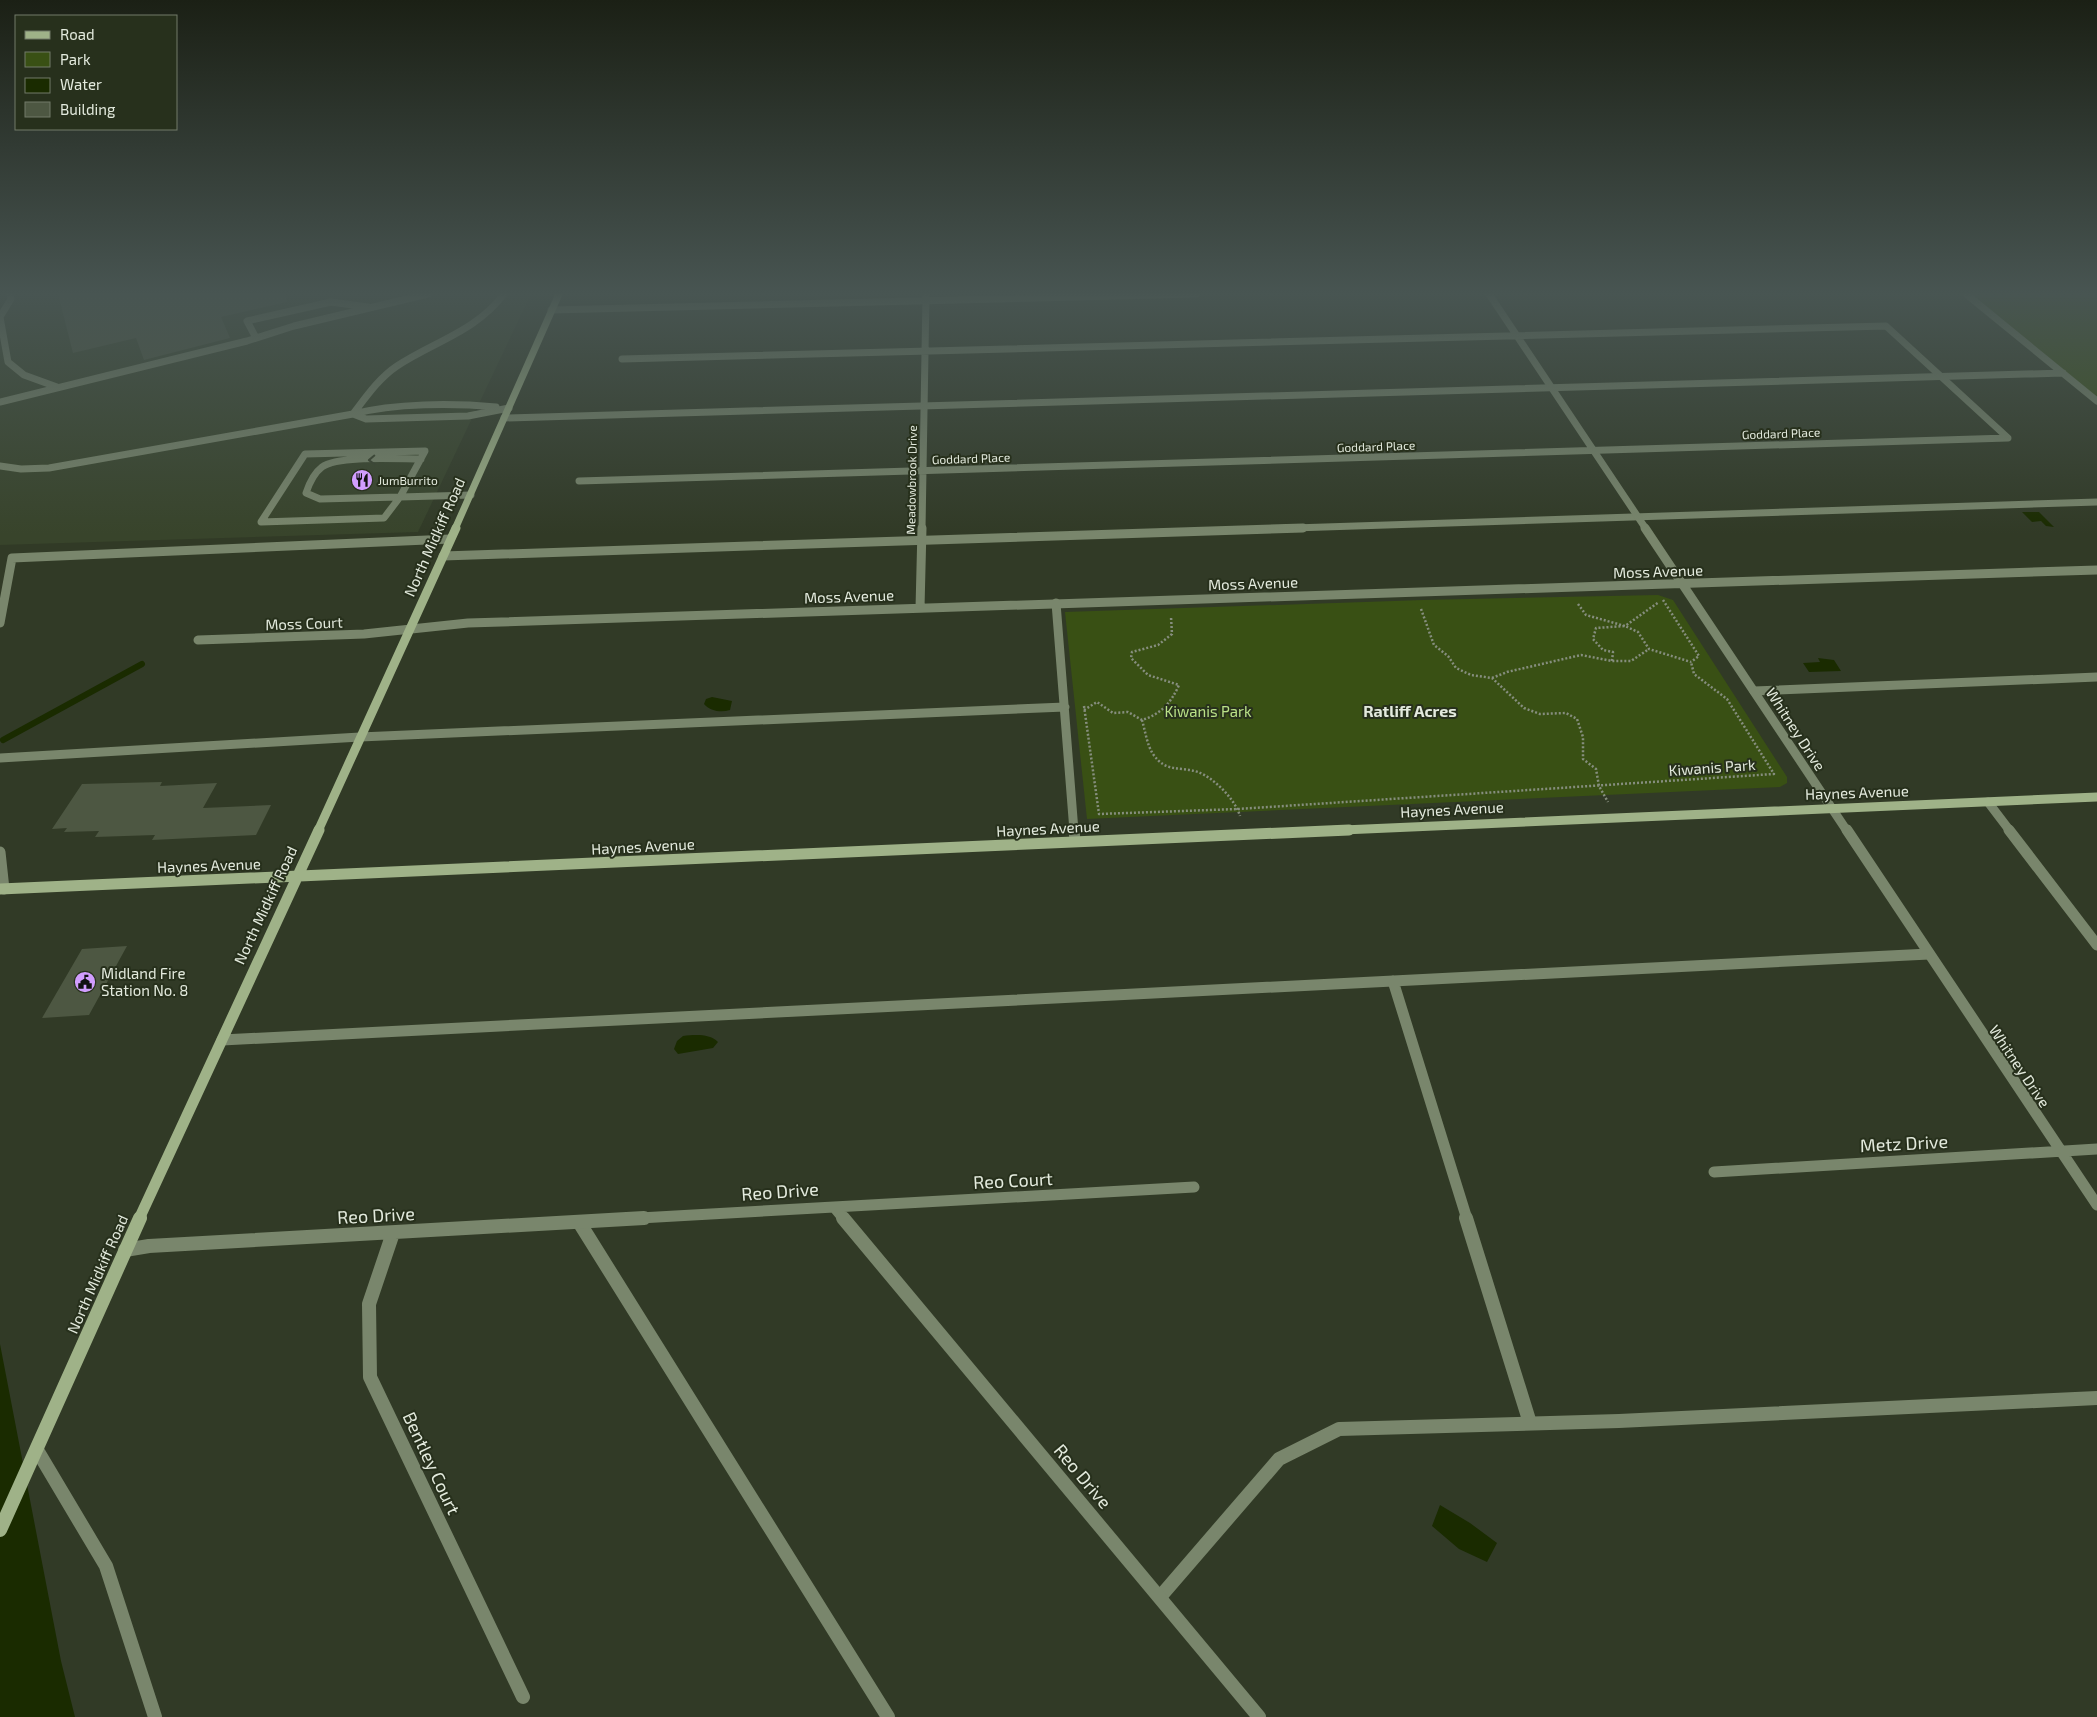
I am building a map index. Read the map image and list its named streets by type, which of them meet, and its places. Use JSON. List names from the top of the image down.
{
  "streets": {
    "street": [
      "Goddard Place",
      "Meadowbrook Drive",
      "North Midkiff Road",
      "Moss Avenue",
      "Moss Court",
      "Whitney Drive",
      "Haynes Avenue",
      "Metz Drive",
      "Reo Court",
      "Reo Drive",
      "Bentley Court"
    ],
    "path": ["Kiwanis Park"]
  },
  "crossings": [
    ["Goddard Place", "Meadowbrook Drive"],
    ["Goddard Place", "Whitney Drive"],
    ["Meadowbrook Drive", "Moss Avenue"],
    ["North Midkiff Road", "Moss Avenue"],
    ["North Midkiff Road", "Moss Court"],
    ["North Midkiff Road", "Haynes Avenue"],
    ["North Midkiff Road", "Reo Drive"],
    ["Moss Avenue", "Moss Court"],
    ["Moss Avenue", "Whitney Drive"],
    ["Whitney Drive", "Haynes Avenue"],
    ["Whitney Drive", "Metz Drive"],
    ["Reo Court", "Reo Drive"],
    ["Reo Drive", "Bentley Court"]
  ],
  "districts": ["Ratliff Acres"],
  "parks": ["Kiwanis Park"],
  "places": {
    "restaurant": ["JumBurrito"],
    "public building": ["Midland Fire Station No. 8"]
  },
  "legend": [
    "Road",
    "Park",
    "Water",
    "Building"
  ]
}
